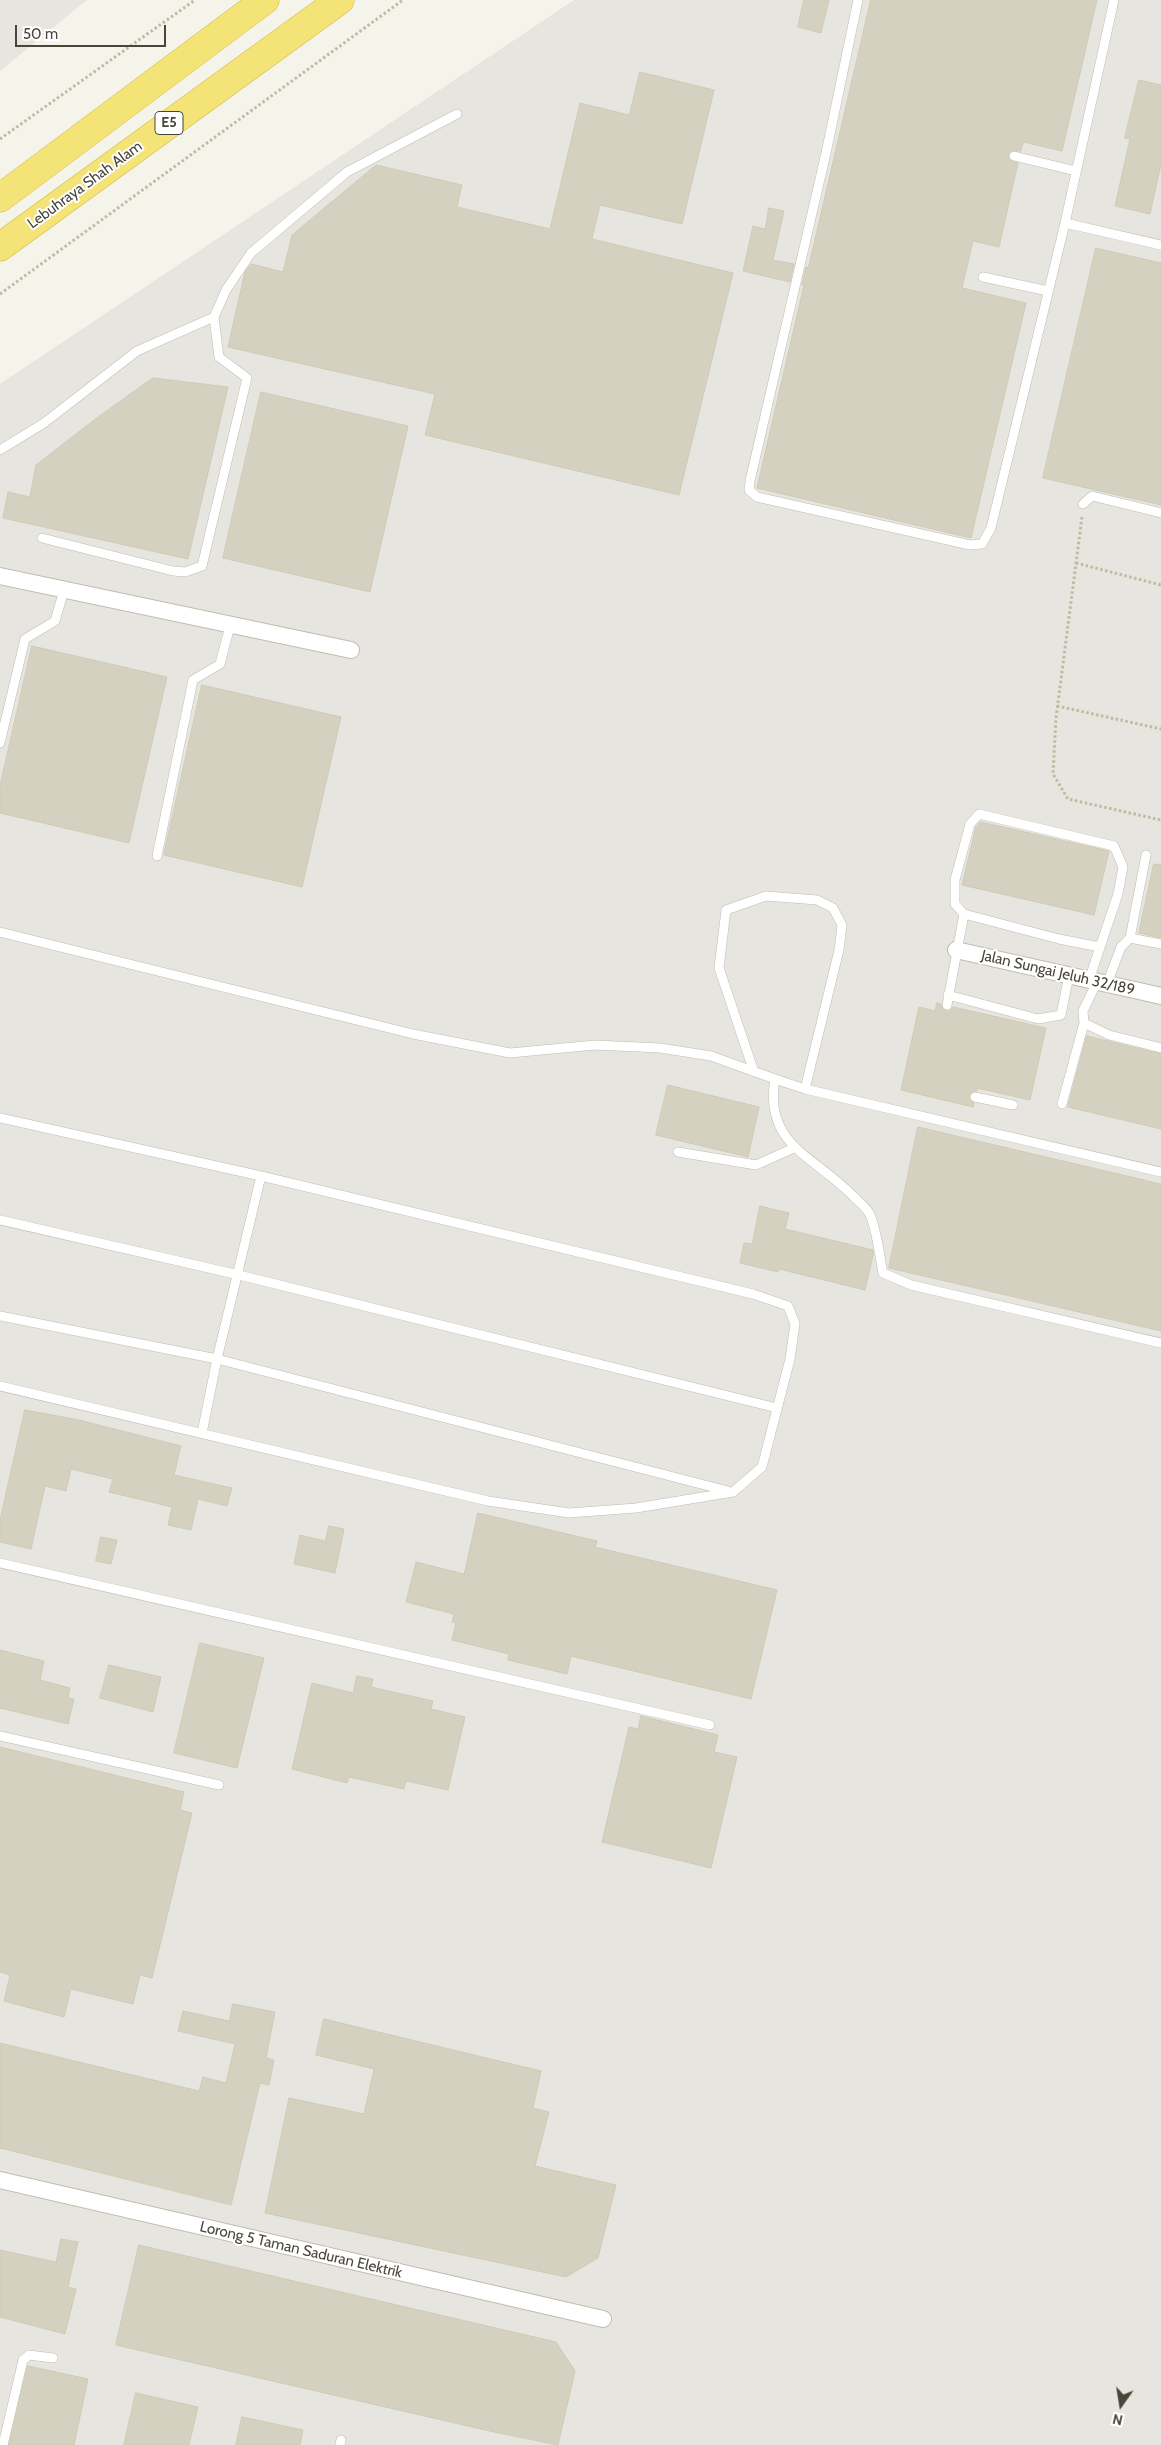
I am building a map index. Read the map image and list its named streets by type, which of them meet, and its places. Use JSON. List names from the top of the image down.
{
  "streets": {
    "highway": ["E5", "Lebuhraya Shah Alam"],
    "street": ["Jalan Sungai Jeluh 32/189", "Lorong 5 Taman Saduran Elektrik"]
  },
  "scale_bar": "50 m",
  "north": "bottom"
}
